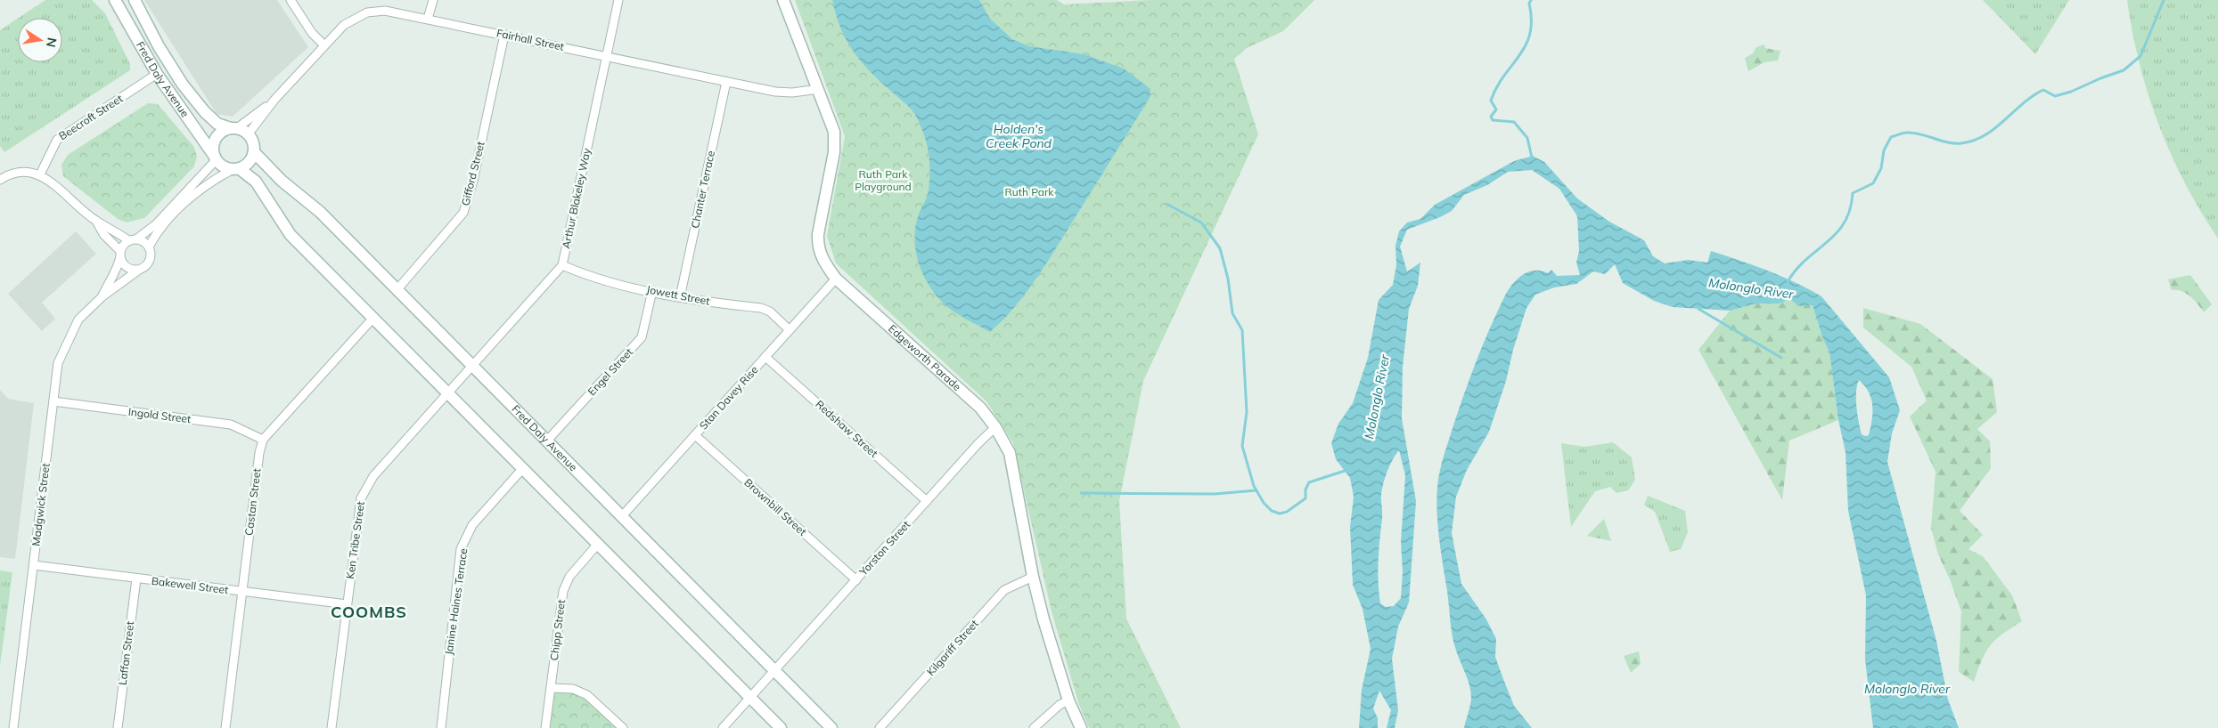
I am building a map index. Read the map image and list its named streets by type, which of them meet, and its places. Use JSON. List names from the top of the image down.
{
  "streets": {
    "street": [
      "Fairhall Street",
      "Fred Daly Avenue",
      "Beecroft Street",
      "Gifford Street",
      "Chanter Terrace",
      "Arthur Blakeley Way",
      "Jowett Street",
      "Edgeworth Parade",
      "Engel Street",
      "Stan Davey Rise",
      "Ingold Street",
      "Redshaw Street",
      "Castan Street",
      "Madgwick Street",
      "Brownbill Street",
      "Ken Tribe Street",
      "Yorston Street",
      "Bakewell Street",
      "Janine Haines Terrace",
      "Chipp Street",
      "Kilgariff Street",
      "Laffan Street"
    ]
  },
  "crossings": [
    ["Fairhall Street", "Fred Daly Avenue"],
    ["Fairhall Street", "Gifford Street"],
    ["Fairhall Street", "Chanter Terrace"],
    ["Fairhall Street", "Arthur Blakeley Way"],
    ["Fairhall Street", "Edgeworth Parade"],
    ["Fred Daly Avenue", "Beecroft Street"],
    ["Fred Daly Avenue", "Gifford Street"],
    ["Fred Daly Avenue", "Engel Street"],
    ["Fred Daly Avenue", "Stan Davey Rise"],
    ["Fred Daly Avenue", "Ken Tribe Street"],
    ["Fred Daly Avenue", "Yorston Street"],
    ["Fred Daly Avenue", "Janine Haines Terrace"],
    ["Fred Daly Avenue", "Chipp Street"],
    ["Chanter Terrace", "Jowett Street"],
    ["Arthur Blakeley Way", "Jowett Street"],
    ["Jowett Street", "Engel Street"],
    ["Jowett Street", "Stan Davey Rise"],
    ["Edgeworth Parade", "Stan Davey Rise"],
    ["Edgeworth Parade", "Yorston Street"],
    ["Edgeworth Parade", "Kilgariff Street"],
    ["Stan Davey Rise", "Redshaw Street"],
    ["Stan Davey Rise", "Brownbill Street"],
    ["Ingold Street", "Castan Street"],
    ["Ingold Street", "Madgwick Street"],
    ["Redshaw Street", "Yorston Street"],
    ["Castan Street", "Bakewell Street"],
    ["Madgwick Street", "Bakewell Street"],
    ["Brownbill Street", "Yorston Street"],
    ["Ken Tribe Street", "Bakewell Street"],
    ["Bakewell Street", "Laffan Street"]
  ],
  "districts": ["COOMBS"],
  "water": ["Holden's Creek Pond", "Molonglo River"],
  "parks": ["Ruth Park Playground", "Ruth Park"],
  "north": "right"
}
